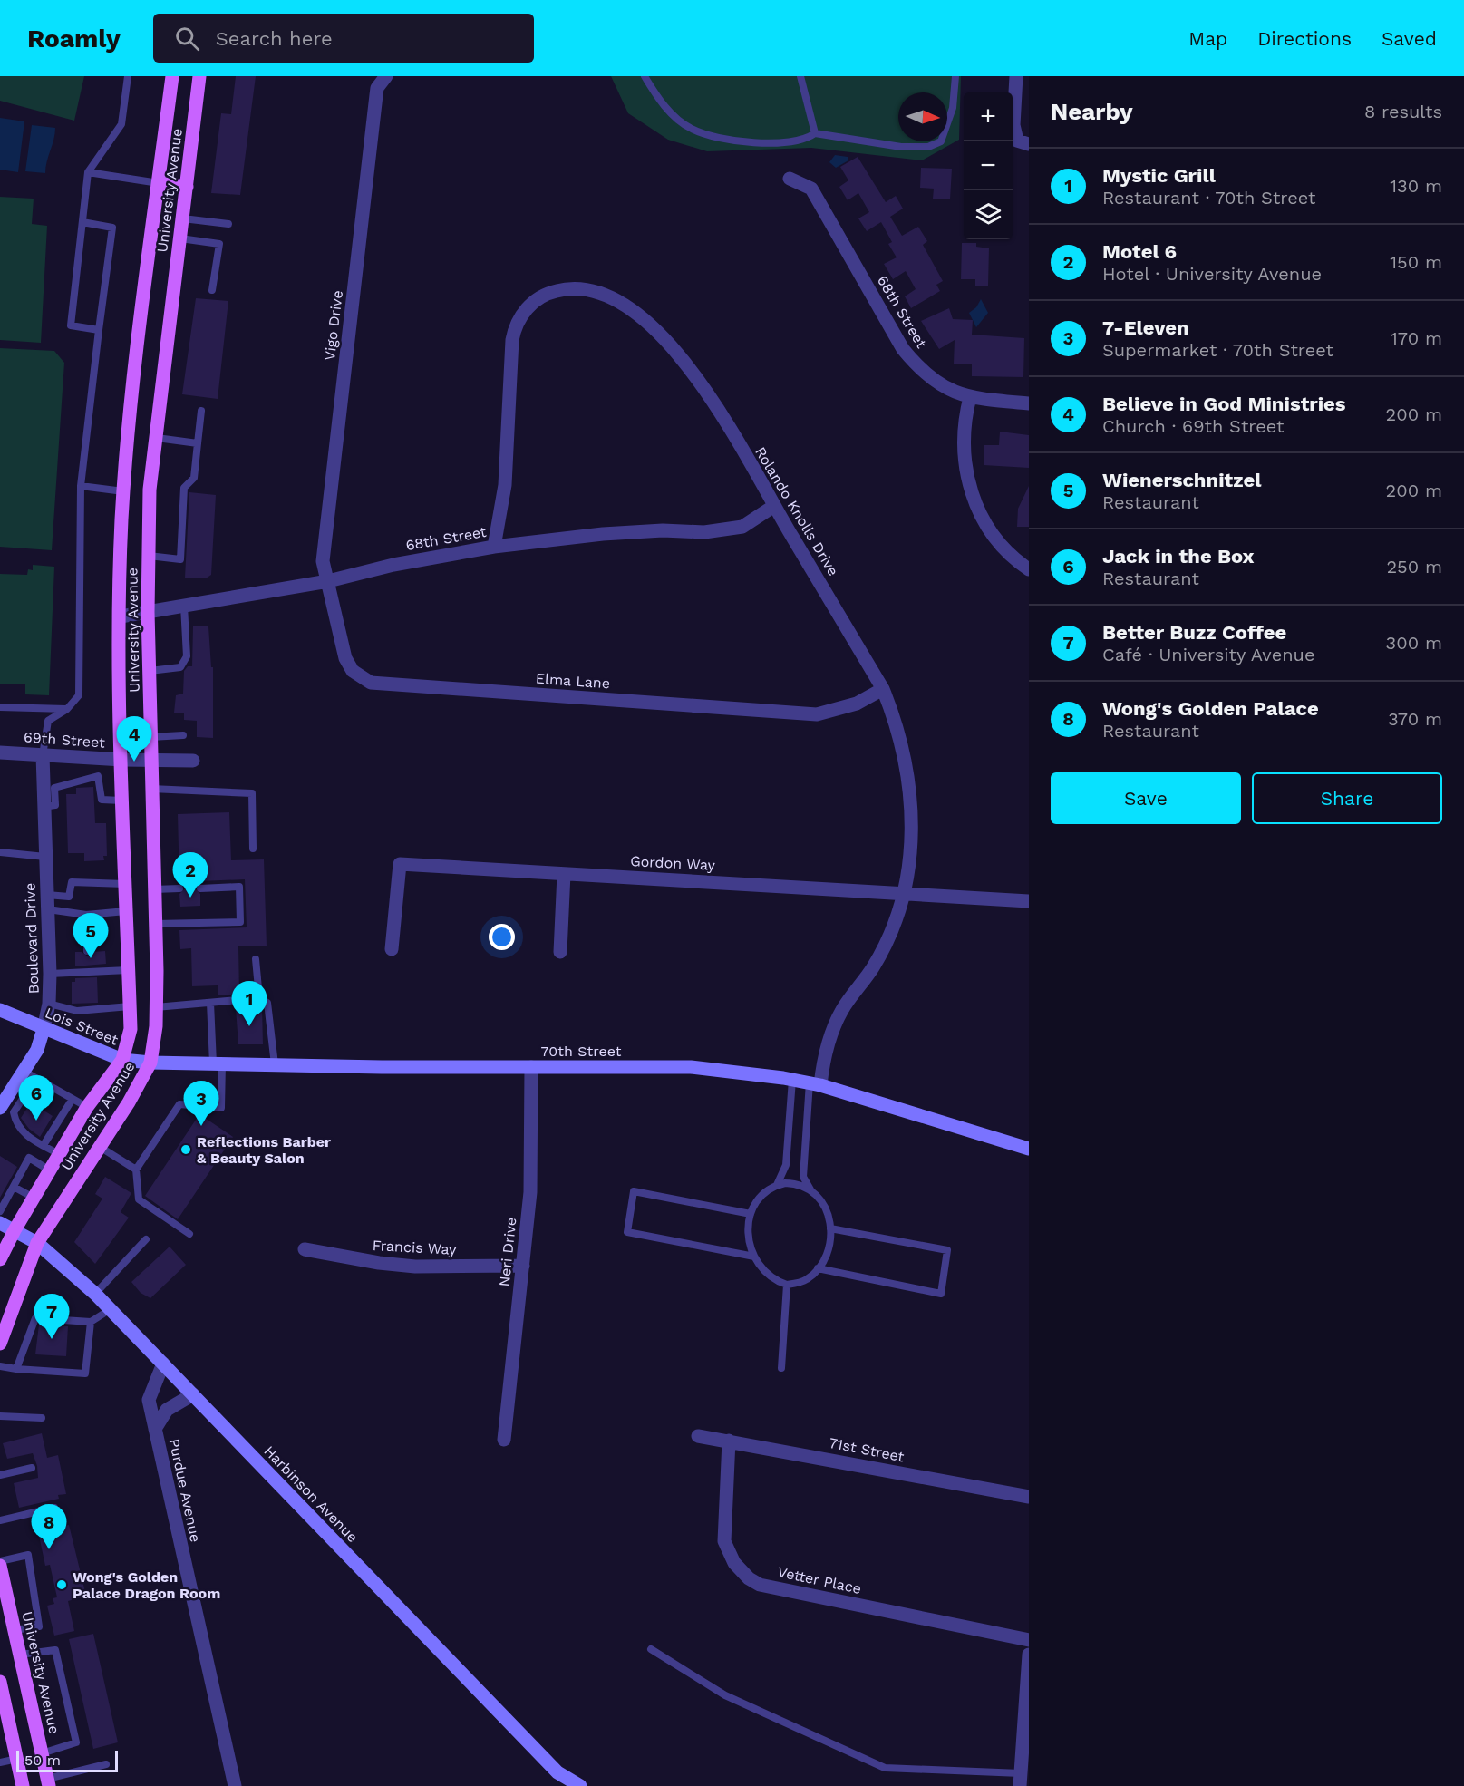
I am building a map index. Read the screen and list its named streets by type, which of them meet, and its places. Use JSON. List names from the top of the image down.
{
  "streets": {
    "main road": ["University Avenue"],
    "street": [
      "68th Street",
      "Vigo Drive",
      "Rolando Knolls Drive",
      "Elma Lane",
      "69th Street",
      "Gordon Way",
      "Boulevard Drive",
      "Lois Street",
      "70th Street",
      "Francis Way",
      "Neri Drive",
      "71st Street",
      "Purdue Avenue",
      "Harbinson Avenue",
      "Vetter Place"
    ]
  },
  "crossings": [
    ["University Avenue", "68th Street"],
    ["University Avenue", "69th Street"],
    ["University Avenue", "Lois Street"],
    ["University Avenue", "70th Street"],
    ["University Avenue", "Harbinson Avenue"],
    ["68th Street", "Vigo Drive"],
    ["68th Street", "Rolando Knolls Drive"],
    ["68th Street", "Elma Lane"],
    ["Vigo Drive", "Elma Lane"],
    ["Rolando Knolls Drive", "Elma Lane"],
    ["Rolando Knolls Drive", "Gordon Way"],
    ["Rolando Knolls Drive", "70th Street"],
    ["69th Street", "Boulevard Drive"],
    ["Boulevard Drive", "Lois Street"],
    ["Lois Street", "70th Street"],
    ["70th Street", "Neri Drive"],
    ["Francis Way", "Neri Drive"],
    ["71st Street", "Vetter Place"],
    ["Purdue Avenue", "Harbinson Avenue"]
  ],
  "places": ["Reflections Barber & Beauty Salon", "Wong's Golden Palace Dragon Room"],
  "scale_bar": "50 m",
  "north": "right",
  "page": {
    "header": "Roamly",
    "search": "Search here",
    "nav": ["Map", "Directions", "Saved"],
    "heading": ["Nearby", "8 results"],
    "map_buttons": ["+", "−"],
    "list": [
      {
        "mark": "1",
        "name": "Mystic Grill",
        "note": "Restaurant · 70th Street",
        "value": "130 m"
      },
      {
        "mark": "2",
        "name": "Motel 6",
        "note": "Hotel · University Avenue",
        "value": "150 m"
      },
      {
        "mark": "3",
        "name": "7-Eleven",
        "note": "Supermarket · 70th Street",
        "value": "170 m"
      },
      {
        "mark": "4",
        "name": "Believe in God Ministries",
        "note": "Church · 69th Street",
        "value": "200 m"
      },
      {
        "mark": "5",
        "name": "Wienerschnitzel",
        "note": "Restaurant",
        "value": "200 m"
      },
      {
        "mark": "6",
        "name": "Jack in the Box",
        "note": "Restaurant",
        "value": "250 m"
      },
      {
        "mark": "7",
        "name": "Better Buzz Coffee",
        "note": "Café · University Avenue",
        "value": "300 m"
      },
      {
        "mark": "8",
        "name": "Wong's Golden Palace",
        "note": "Restaurant",
        "value": "370 m"
      }
    ],
    "pins": [
      "4",
      "2",
      "5",
      "1",
      "6",
      "3",
      "7",
      "8"
    ],
    "buttons": ["Save", "Share"],
    "scale": "50 m"
  }
}
